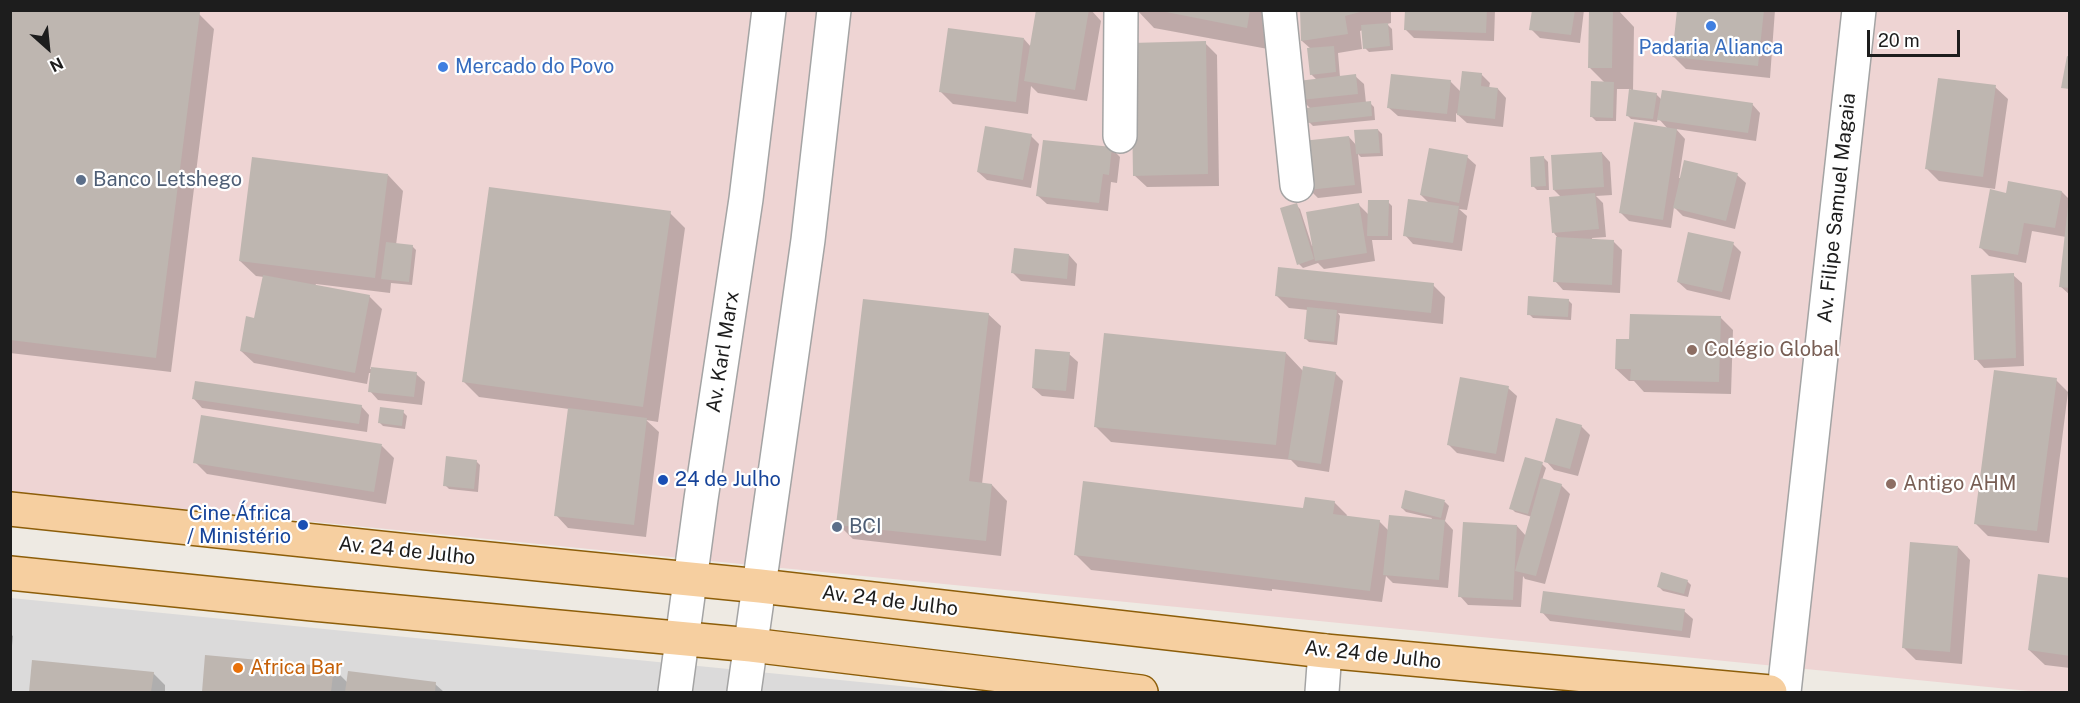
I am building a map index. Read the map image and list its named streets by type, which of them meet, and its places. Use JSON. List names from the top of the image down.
{
  "streets": {
    "main road": ["Av. 24 de Julho"],
    "street": ["Av. Filipe Samuel Magaia", "Av. Karl Marx"]
  },
  "crossings": [
    ["Av. Karl Marx", "Av. 24 de Julho"]
  ],
  "places": [
    "Padaria Alianca",
    "Mercado do Povo",
    "Banco Letshego",
    "Colégio Global",
    "24 de Julho",
    "Antigo AHM",
    "Cine África / Ministério",
    "BCI",
    "Africa Bar"
  ],
  "scale_bar": "20 m",
  "north": "bottom right"
}
